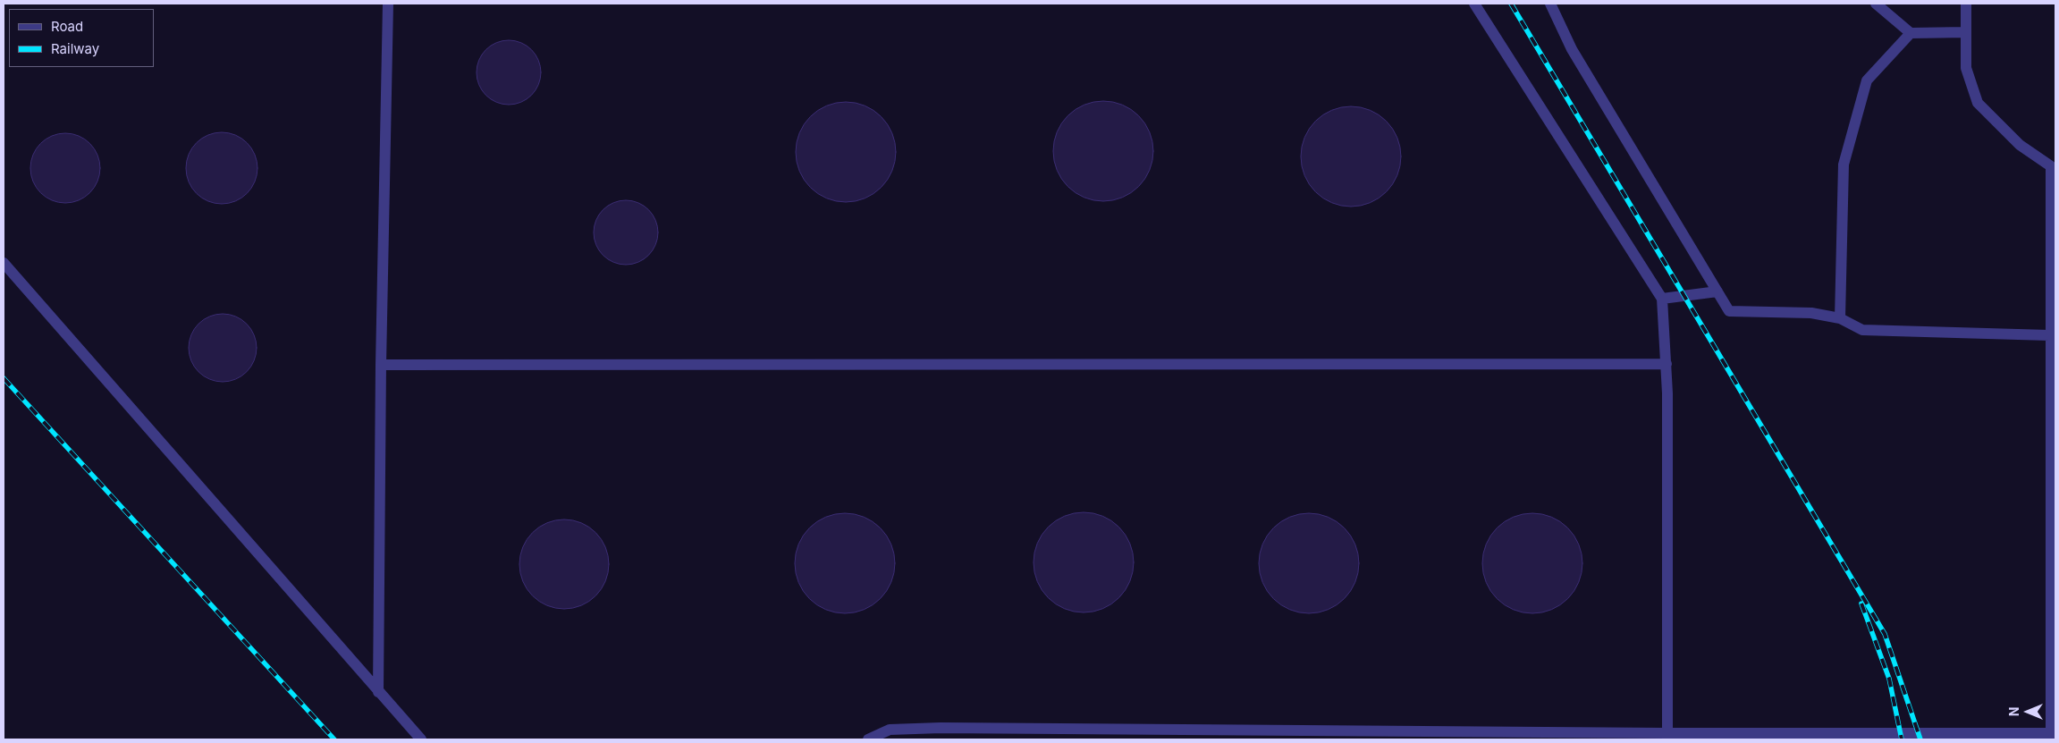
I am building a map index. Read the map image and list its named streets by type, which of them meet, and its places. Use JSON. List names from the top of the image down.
{
  "legend": ["Road", "Railway"],
  "north": "left"
}
